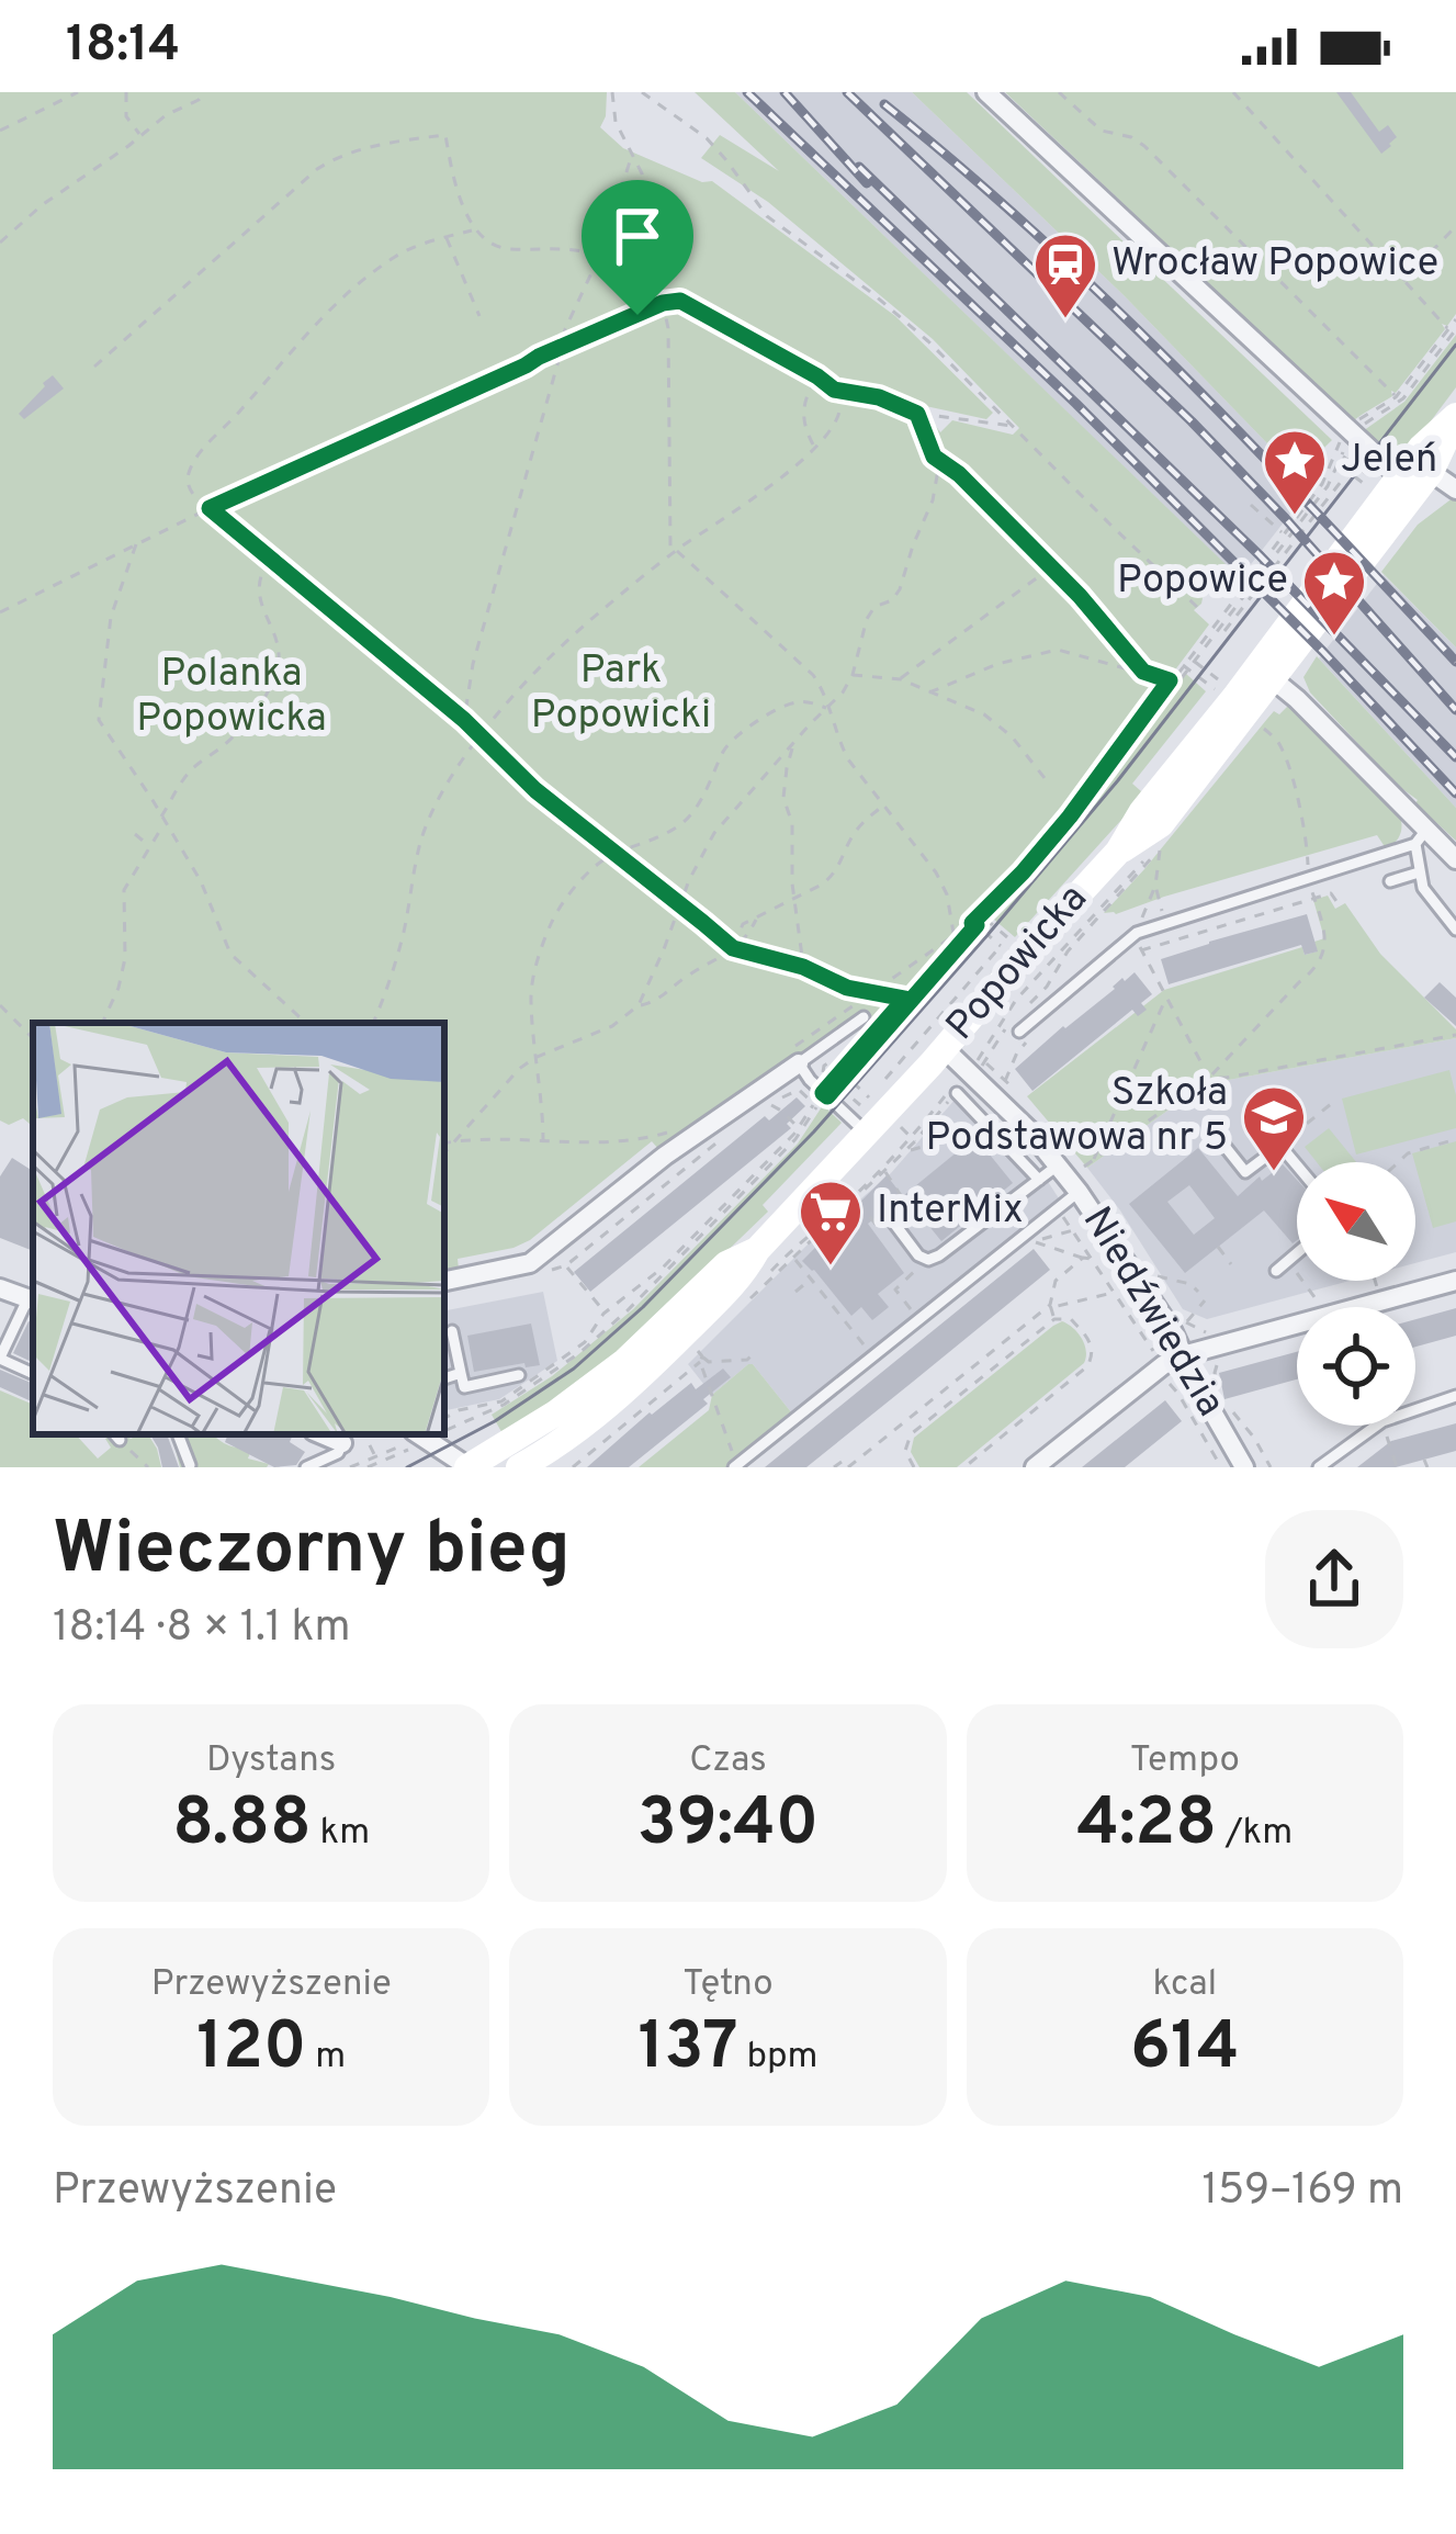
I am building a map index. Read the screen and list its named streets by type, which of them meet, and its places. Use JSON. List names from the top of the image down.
{
  "streets": {
    "street": ["Popowicka", "Niedźwiedzia"]
  },
  "crossings": [
    ["Popowicka", "Niedźwiedzia"]
  ],
  "parks": ["Park Popowicki", "Polanka Popowicka"],
  "places": {
    "station": ["Wrocław Popowice"],
    "place": ["Jeleń", "Popowice"],
    "school or university": ["Szkoła Podstawowa nr 5"],
    "supermarket": ["InterMix"]
  },
  "north": "top left",
  "page": {
    "status": "18:14",
    "heading": ["Wieczorny bieg", "18:14 · 8 × 1.1 km"],
    "stats": [
      ["Dystans", "8.88 km"],
      ["Czas", "39:40"],
      ["Tempo", "4:28 /km"],
      ["Przewyższenie", "120 m"],
      ["Tętno", "137 bpm"],
      ["kcal", "614"]
    ],
    "chart": ["Przewyższenie", "159–169 m"]
  }
}
